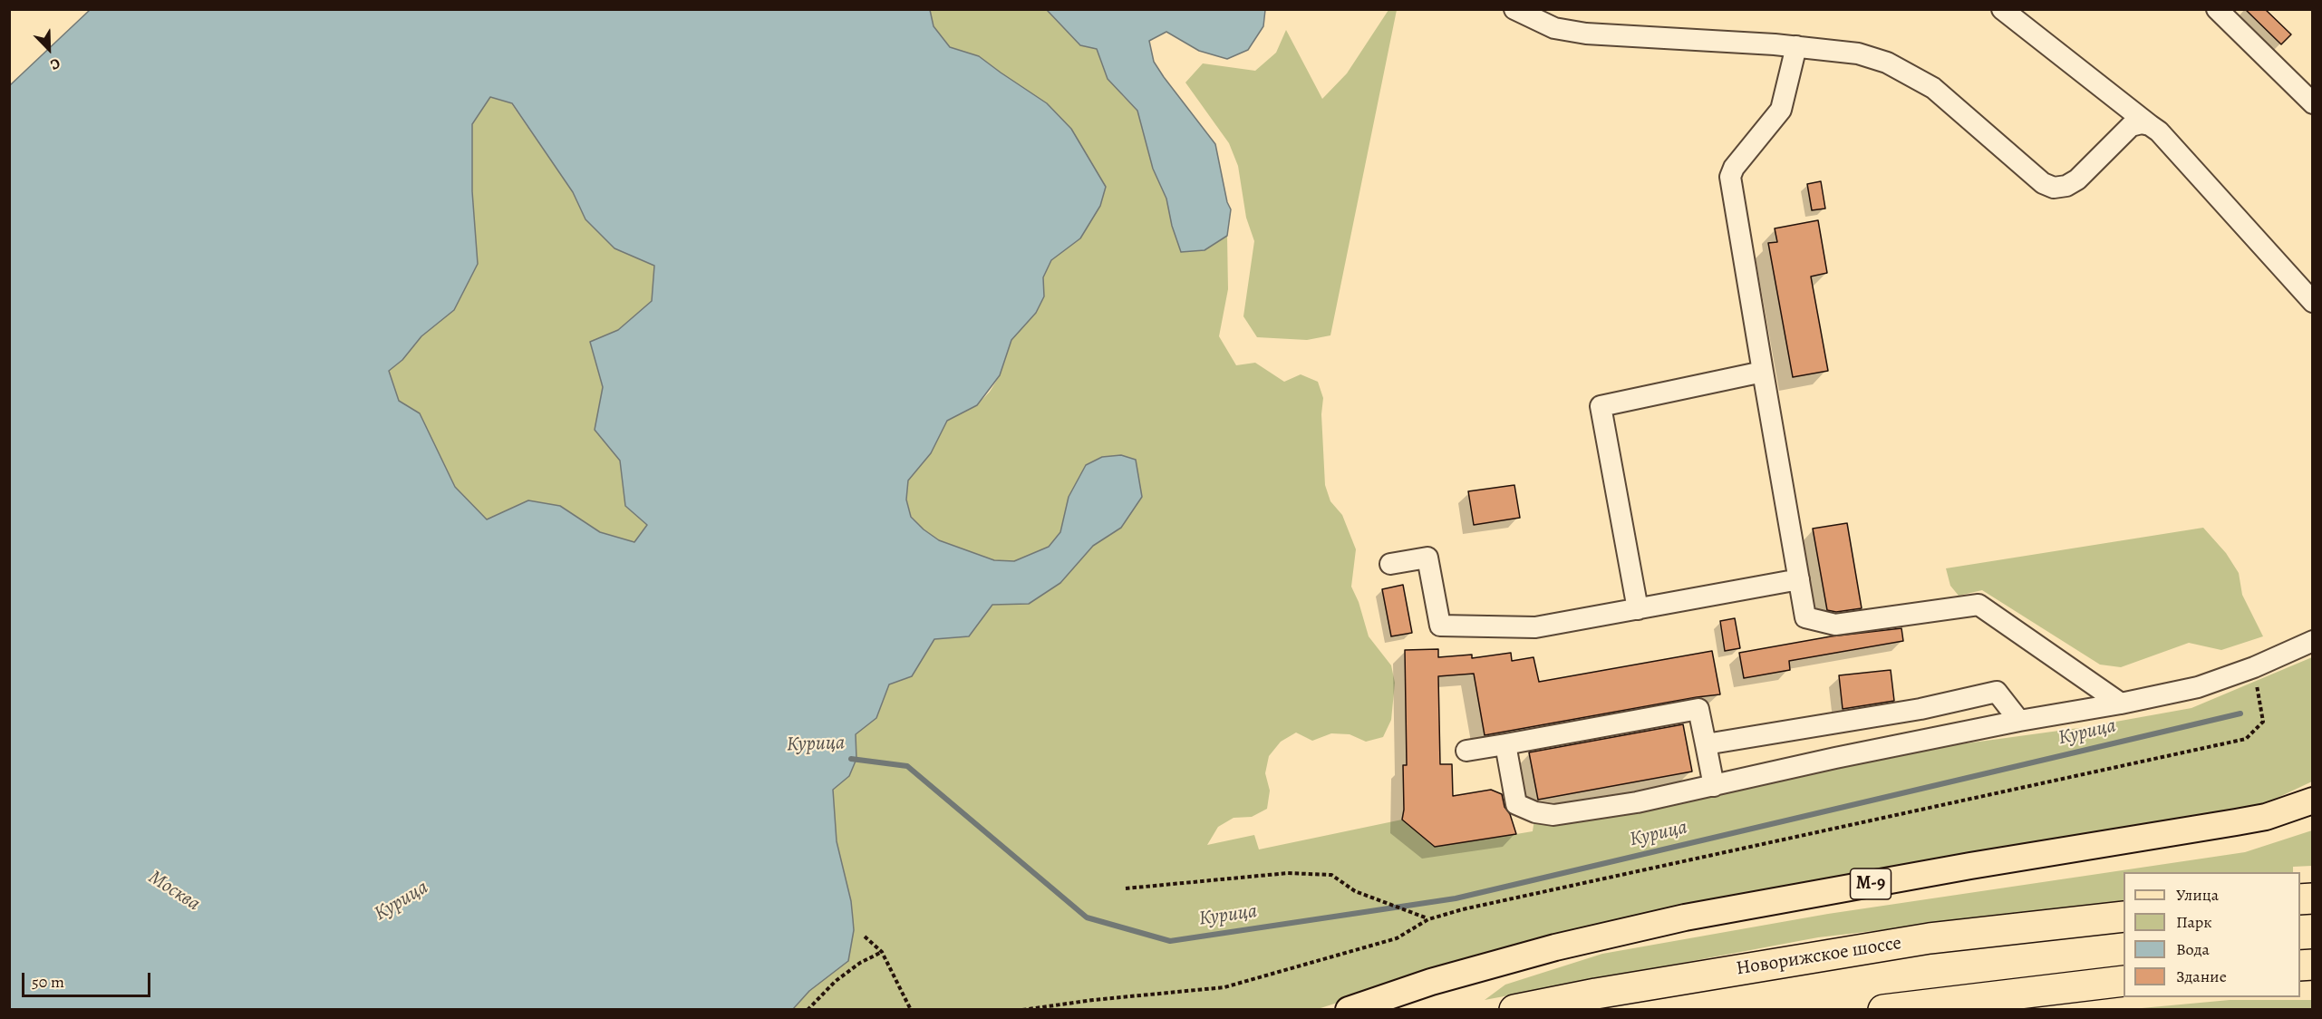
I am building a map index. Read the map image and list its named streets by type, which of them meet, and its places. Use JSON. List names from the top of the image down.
{
  "streets": {
    "highway": ["Новорижское шоссе"],
    "main road": ["М-9"]
  },
  "water": ["Курица", "Москва"],
  "legend": [
    "Улица",
    "Парк",
    "Вода",
    "Здание"
  ],
  "scale_bar": "50 m",
  "north": "bottom right"
}
